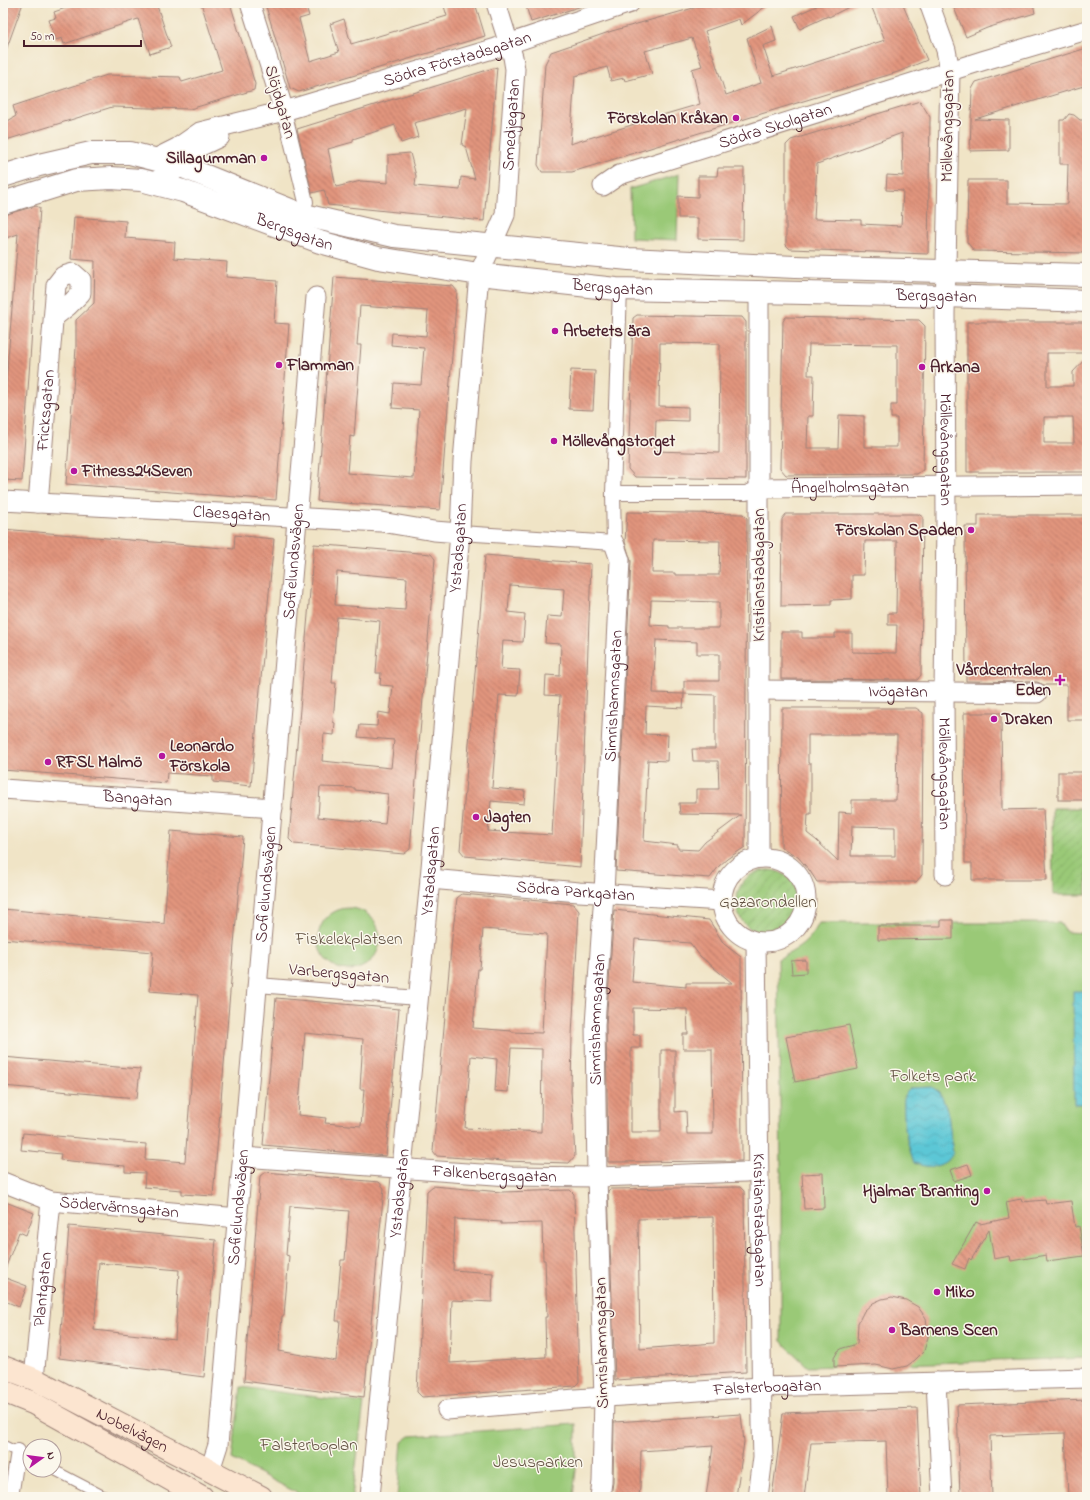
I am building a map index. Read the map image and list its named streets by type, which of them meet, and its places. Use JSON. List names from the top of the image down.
{
  "streets": {
    "main road": ["Nobelvägen"],
    "street": [
      "Södra Förstadsgatan",
      "Slöjdgatan",
      "Smedjegatan",
      "Södra Skolgatan",
      "Möllevångsgatan",
      "Bergsgatan",
      "Fricksgatan",
      "Ängelholmsgatan",
      "Claesgatan",
      "Ystadsgatan",
      "Sofielundsvägen",
      "Kristianstadsgatan",
      "Ivögatan",
      "Simrishamnsgatan",
      "Bangatan",
      "Södra Parkgatan",
      "Varbergsgatan",
      "Falkenbergsgatan",
      "Södervärnsgatan",
      "Plantgatan",
      "Falsterbogatan"
    ]
  },
  "crossings": [
    ["Södra Förstadsgatan", "Slöjdgatan"],
    ["Södra Förstadsgatan", "Smedjegatan"],
    ["Södra Förstadsgatan", "Bergsgatan"],
    ["Smedjegatan", "Bergsgatan"],
    ["Smedjegatan", "Ystadsgatan"],
    ["Södra Skolgatan", "Möllevångsgatan"],
    ["Möllevångsgatan", "Bergsgatan"],
    ["Möllevångsgatan", "Ängelholmsgatan"],
    ["Möllevångsgatan", "Ivögatan"],
    ["Bergsgatan", "Ystadsgatan"],
    ["Bergsgatan", "Kristianstadsgatan"],
    ["Fricksgatan", "Claesgatan"],
    ["Ängelholmsgatan", "Kristianstadsgatan"],
    ["Claesgatan", "Ystadsgatan"],
    ["Claesgatan", "Sofielundsvägen"],
    ["Ystadsgatan", "Södra Parkgatan"],
    ["Ystadsgatan", "Varbergsgatan"],
    ["Ystadsgatan", "Falkenbergsgatan"],
    ["Sofielundsvägen", "Bangatan"],
    ["Sofielundsvägen", "Varbergsgatan"],
    ["Sofielundsvägen", "Falkenbergsgatan"],
    ["Sofielundsvägen", "Södervärnsgatan"],
    ["Sofielundsvägen", "Nobelvägen"],
    ["Kristianstadsgatan", "Ivögatan"],
    ["Kristianstadsgatan", "Södra Parkgatan"],
    ["Kristianstadsgatan", "Falsterbogatan"],
    ["Simrishamnsgatan", "Södra Parkgatan"],
    ["Simrishamnsgatan", "Falkenbergsgatan"],
    ["Simrishamnsgatan", "Falsterbogatan"],
    ["Södervärnsgatan", "Plantgatan"],
    ["Plantgatan", "Nobelvägen"]
  ],
  "parks": [
    "Gazarondellen",
    "Fiskelekplatsen",
    "Folkets park",
    "Falsterboplan",
    "Jesusparken"
  ],
  "places": {
    "other": [
      "Förskolan Kråkan",
      "Sillagumman",
      "Arbetets ära",
      "Flamman",
      "Arkana",
      "Möllevångstorget",
      "Fitness24Seven",
      "Förskolan Spaden",
      "Draken",
      "Leonardo Förskola",
      "RFSL Malmö",
      "Jagten",
      "Hjalmar Branting",
      "Miko",
      "Barnens Scen"
    ],
    "health": ["Vårdcentralen Eden"]
  },
  "scale_bar": "50 m",
  "north": "right"
}
